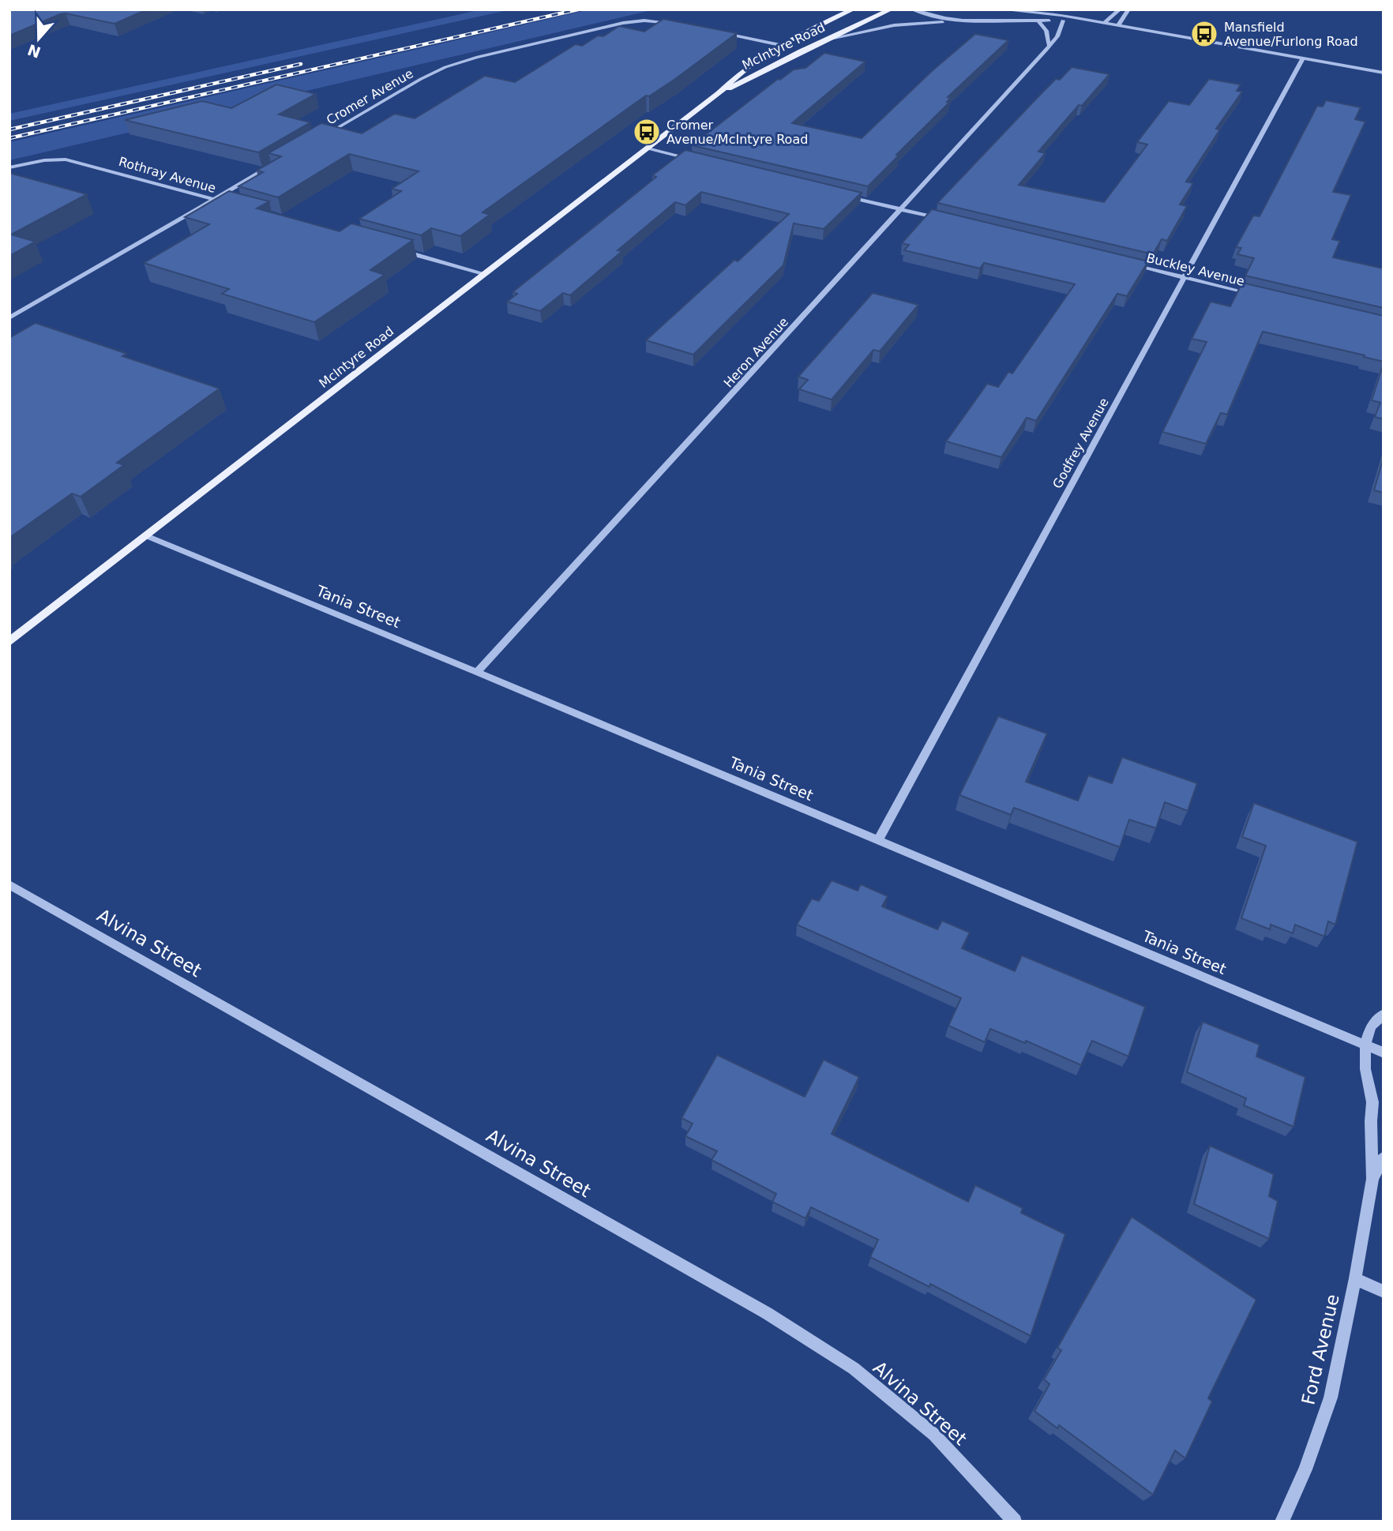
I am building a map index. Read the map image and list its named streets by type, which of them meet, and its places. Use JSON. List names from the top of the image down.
{
  "streets": {
    "main road": ["McIntyre Road"],
    "street": [
      "Cromer Avenue",
      "Rothray Avenue",
      "Buckley Avenue",
      "Heron Avenue",
      "Godfrey Avenue",
      "Tania Street",
      "Alvina Street",
      "Ford Avenue"
    ]
  },
  "crossings": [
    ["McIntyre Road", "Tania Street"],
    ["Buckley Avenue", "Godfrey Avenue"],
    ["Heron Avenue", "Tania Street"],
    ["Godfrey Avenue", "Tania Street"],
    ["Tania Street", "Ford Avenue"]
  ],
  "places": {
    "bus stop": ["Mansfield Avenue/Furlong Road", "Cromer Avenue/McIntyre Road"]
  },
  "north": "bottom"
}
